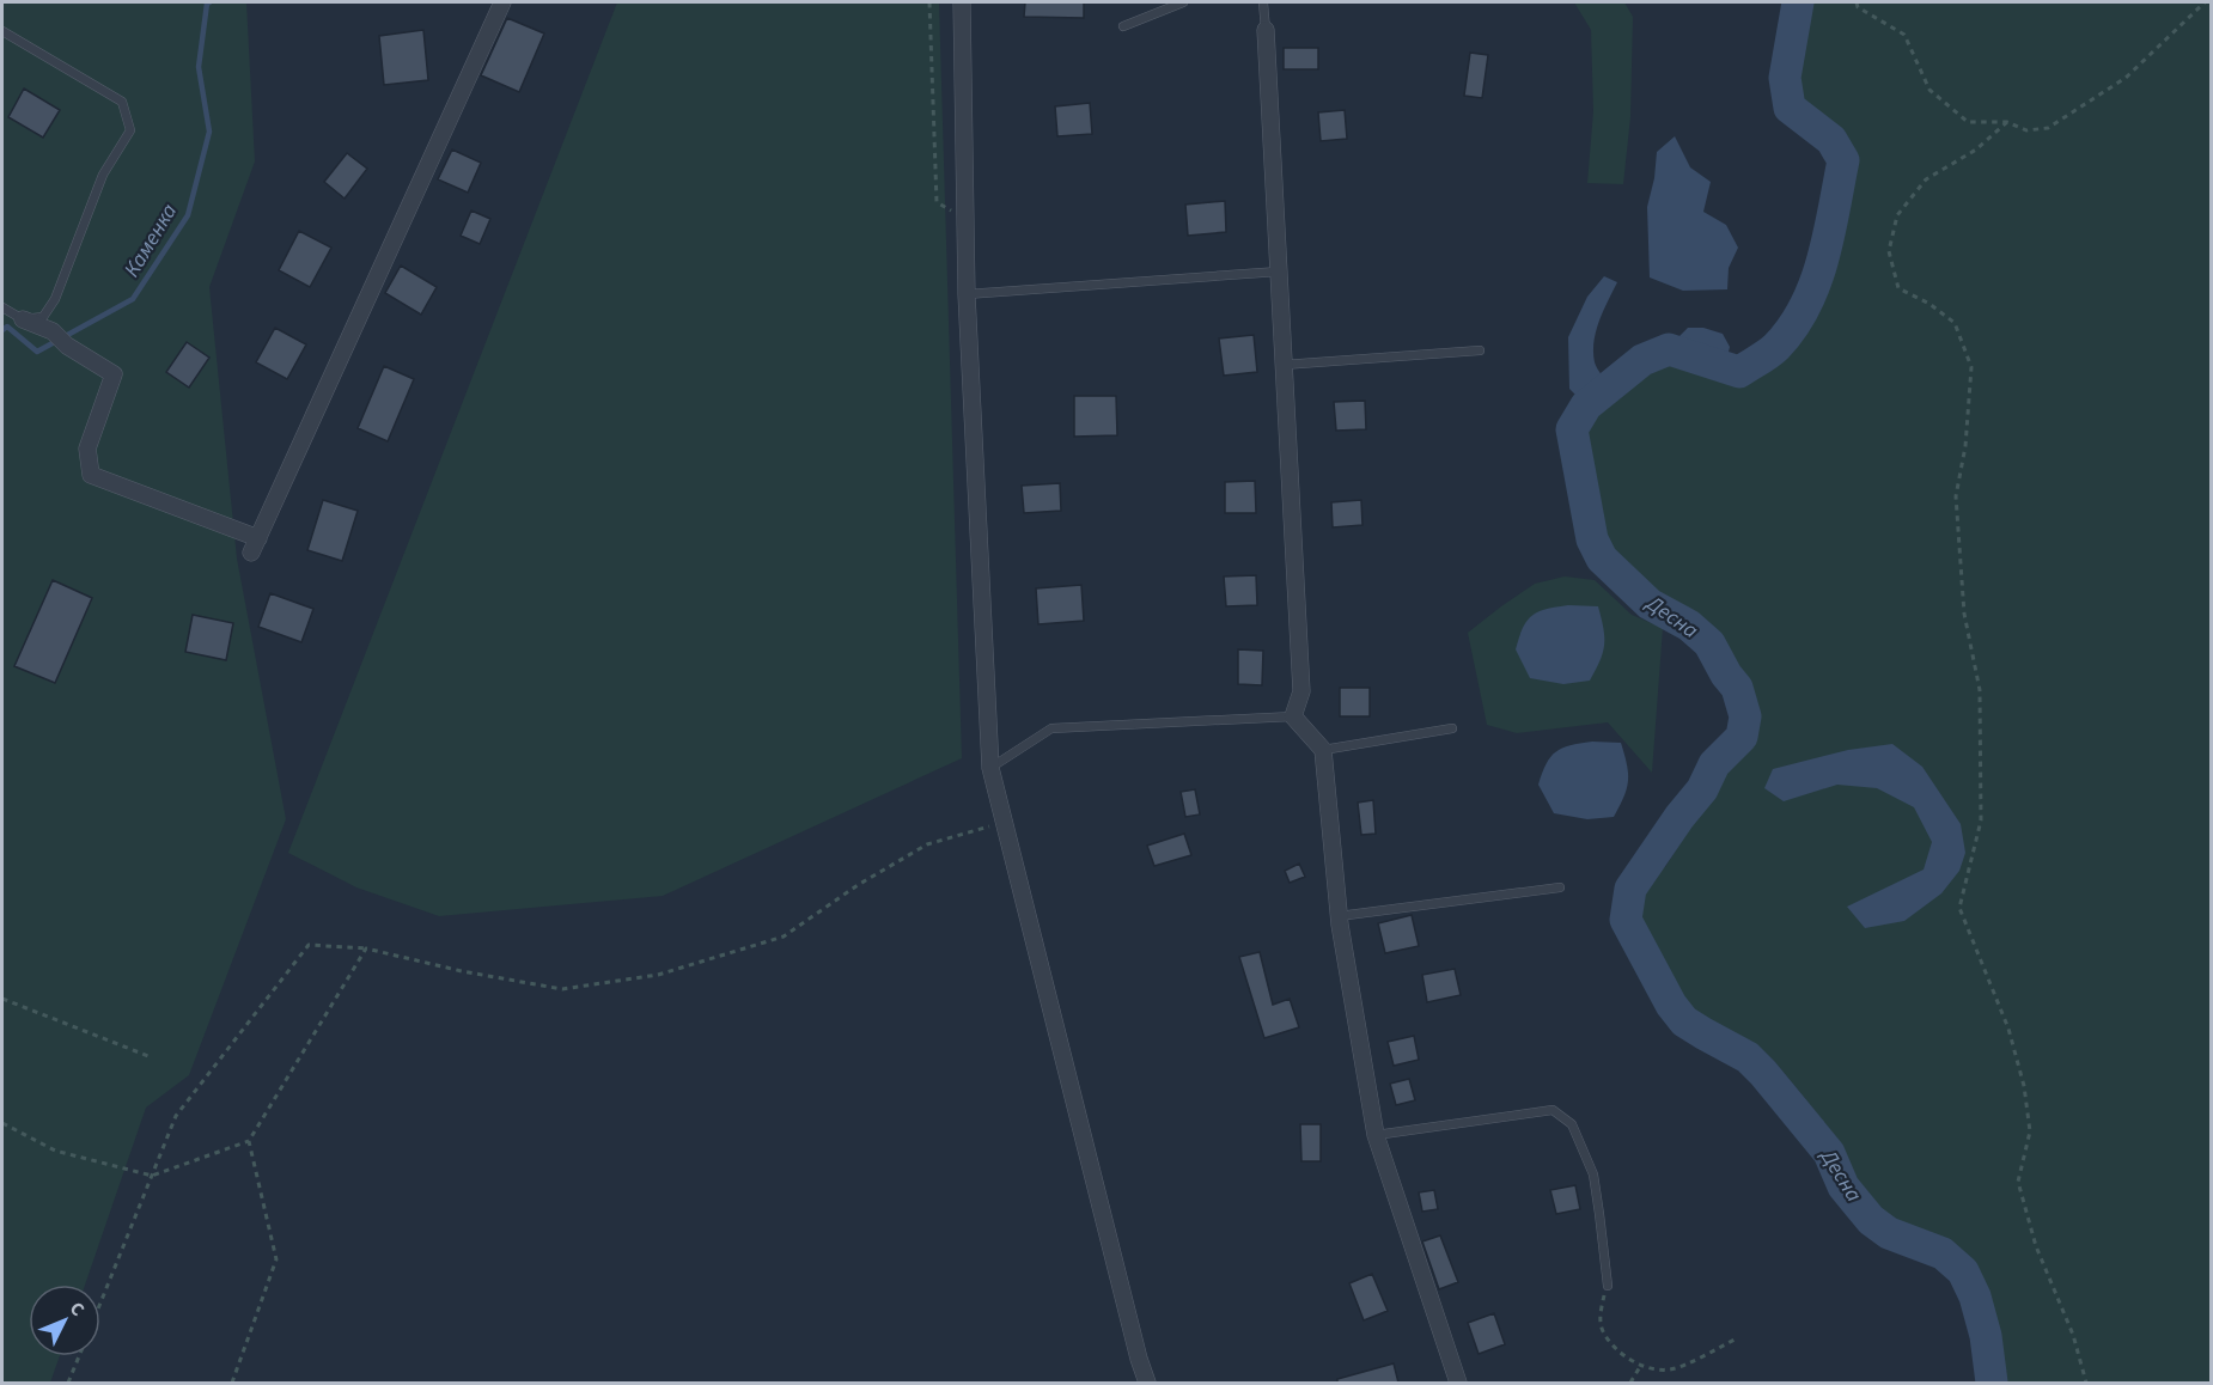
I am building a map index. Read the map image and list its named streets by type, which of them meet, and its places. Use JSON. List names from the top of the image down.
{
  "water": ["Каменка", "Десна"],
  "north": "top right"
}
